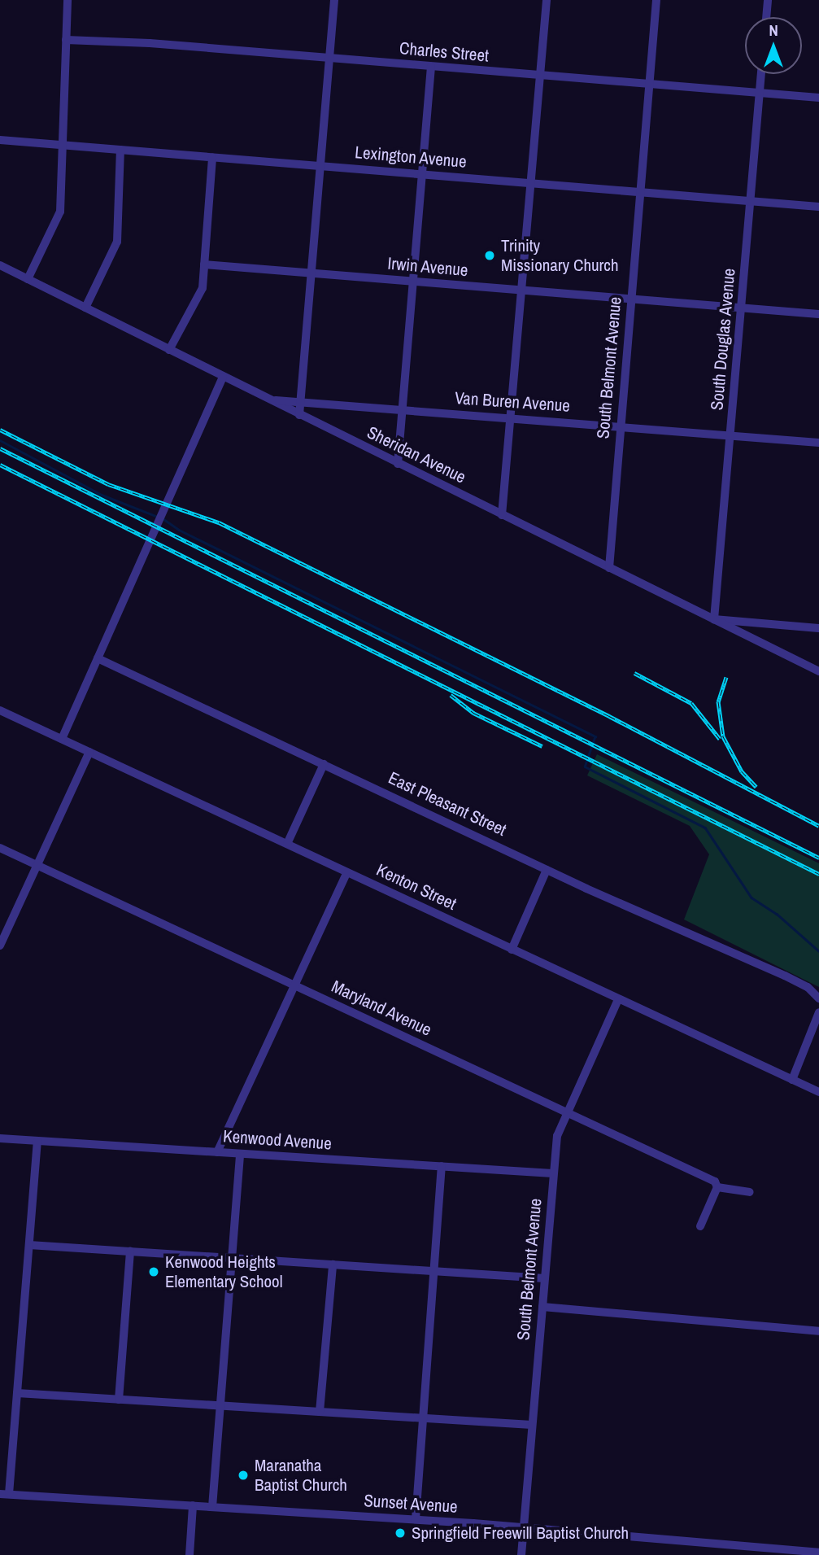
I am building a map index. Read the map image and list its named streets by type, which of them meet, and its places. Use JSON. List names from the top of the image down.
{
  "streets": {
    "street": [
      "Charles Street",
      "Lexington Avenue",
      "Irwin Avenue",
      "South Douglas Avenue",
      "South Belmont Avenue",
      "Van Buren Avenue",
      "Sheridan Avenue",
      "East Pleasant Street",
      "Kenton Street",
      "Maryland Avenue",
      "Kenwood Avenue",
      "Sunset Avenue"
    ]
  },
  "crossings": [
    ["Charles Street", "South Douglas Avenue"],
    ["Charles Street", "South Belmont Avenue"],
    ["Lexington Avenue", "South Douglas Avenue"],
    ["Lexington Avenue", "South Belmont Avenue"],
    ["Irwin Avenue", "South Douglas Avenue"],
    ["Irwin Avenue", "South Belmont Avenue"],
    ["South Douglas Avenue", "Van Buren Avenue"],
    ["South Douglas Avenue", "Sheridan Avenue"],
    ["South Belmont Avenue", "Van Buren Avenue"],
    ["South Belmont Avenue", "Sheridan Avenue"],
    ["South Belmont Avenue", "Kenton Street"],
    ["South Belmont Avenue", "Maryland Avenue"],
    ["South Belmont Avenue", "Kenwood Avenue"],
    ["South Belmont Avenue", "Sunset Avenue"],
    ["Van Buren Avenue", "Sheridan Avenue"]
  ],
  "places": [
    "Trinity Missionary Church",
    "Kenwood Heights Elementary School",
    "Maranatha Baptist Church",
    "Springfield Freewill Baptist Church"
  ],
  "north": "top"
}
